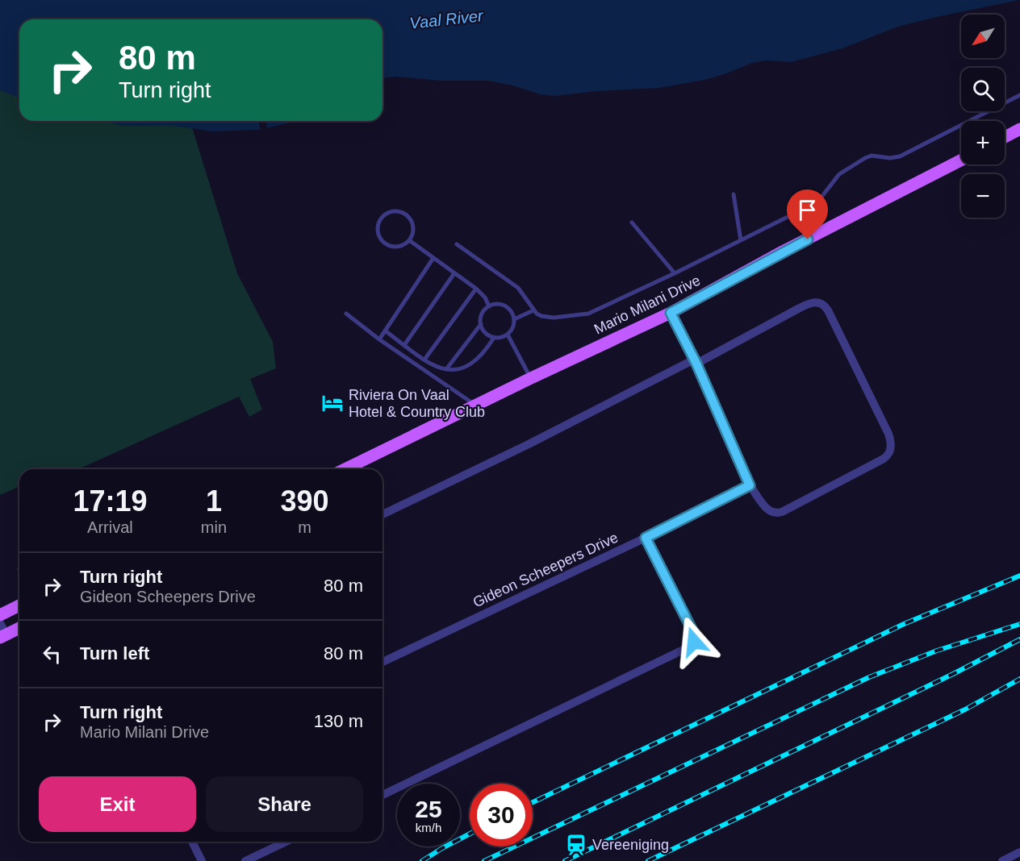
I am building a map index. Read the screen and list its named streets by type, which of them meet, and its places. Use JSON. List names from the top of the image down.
{
  "streets": {
    "main road": ["Mario Milani Drive"],
    "street": ["Gideon Scheepers Drive"]
  },
  "water": ["Vaal River"],
  "places": {
    "hotel": ["Riviera On Vaal Hotel & Country Club"],
    "station": ["Vereeniging"]
  },
  "north": "bottom left",
  "page": {
    "map_buttons": ["+", "−"],
    "turn": ["80 m", "Turn right"],
    "eta": [
      "17:19",
      "Arrival",
      "1",
      "min",
      "390",
      "m"
    ],
    "list": [
      {
        "name": "Turn right",
        "note": "Gideon Scheepers Drive",
        "value": "80 m"
      },
      {
        "name": "Turn left",
        "value": "80 m"
      },
      {
        "name": "Turn right",
        "note": "Mario Milani Drive",
        "value": "130 m"
      }
    ],
    "buttons": ["Exit", "Share"],
    "speed": "25 km/h",
    "limit": "30"
  }
}
